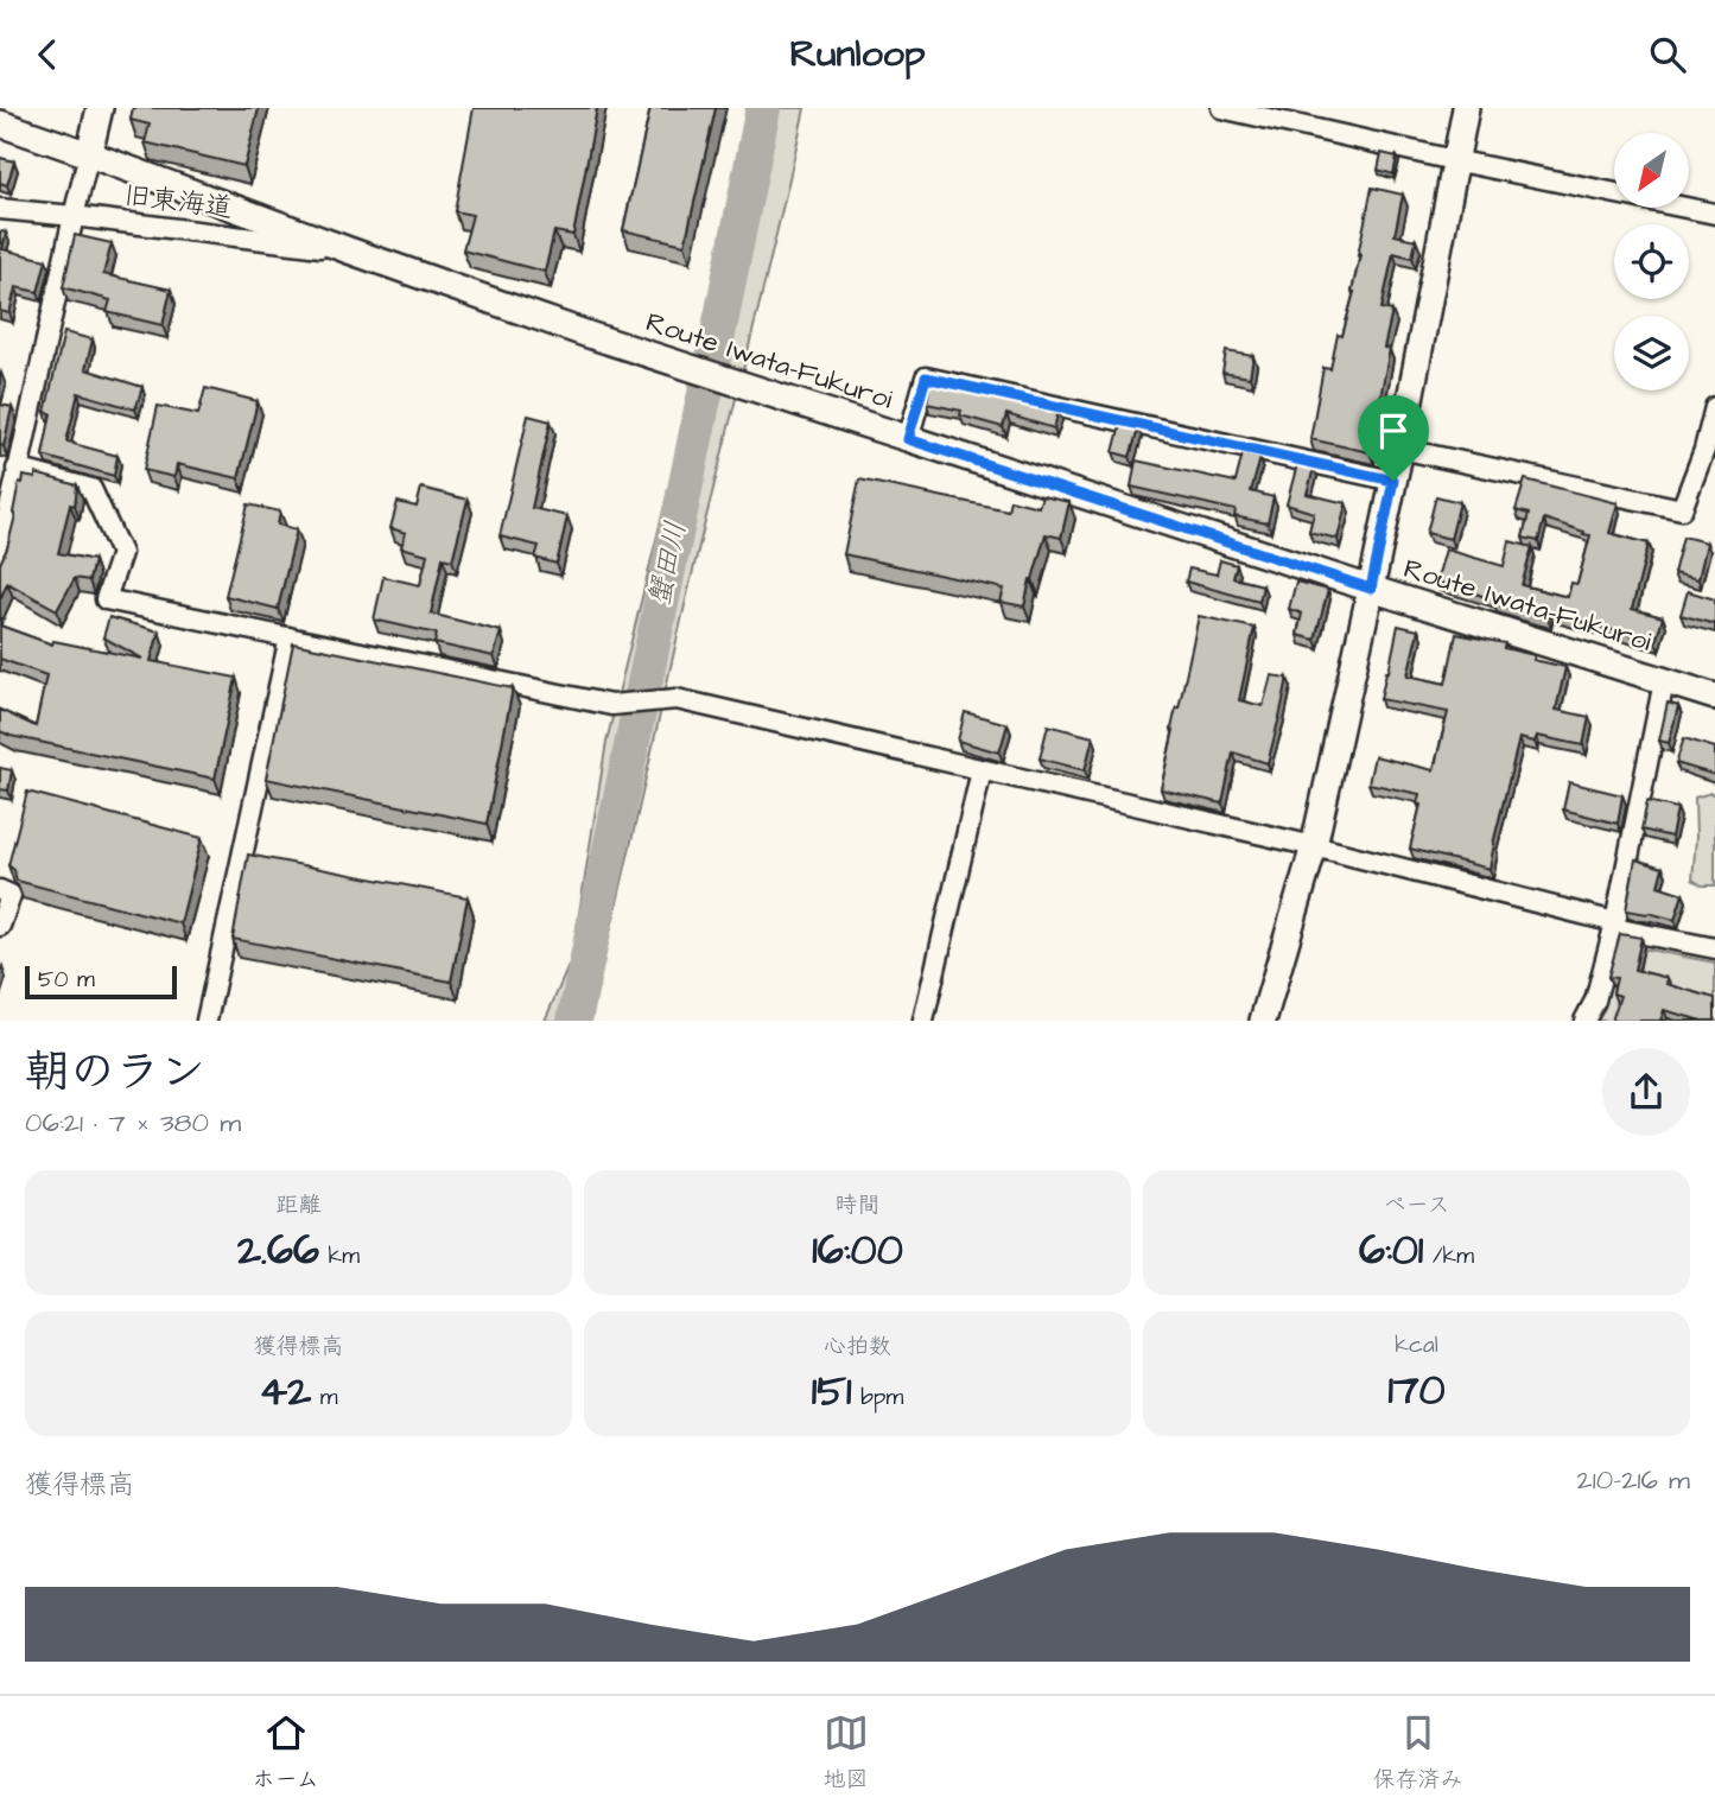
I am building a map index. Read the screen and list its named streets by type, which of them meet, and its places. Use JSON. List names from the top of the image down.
{
  "streets": {
    "main road": ["Route Iwata-Fukuroi"],
    "street": ["旧東海道"]
  },
  "crossings": [
    ["旧東海道", "Route Iwata-Fukuroi"]
  ],
  "water": ["蟹田川"],
  "scale_bar": "50 m",
  "north": "bottom left",
  "page": {
    "header": "Runloop",
    "scale": "50 m",
    "heading": ["朝のラン", "06:21 · 7 × 380 m"],
    "stats": [
      ["距離", "2.66 km"],
      ["時間", "16:00"],
      ["ペース", "6:01 /km"],
      ["獲得標高", "42 m"],
      ["心拍数", "151 bpm"],
      ["kcal", "170"]
    ],
    "chart": ["獲得標高", "210–216 m"],
    "tabs": ["ホーム", "地図", "保存済み"]
  }
}
